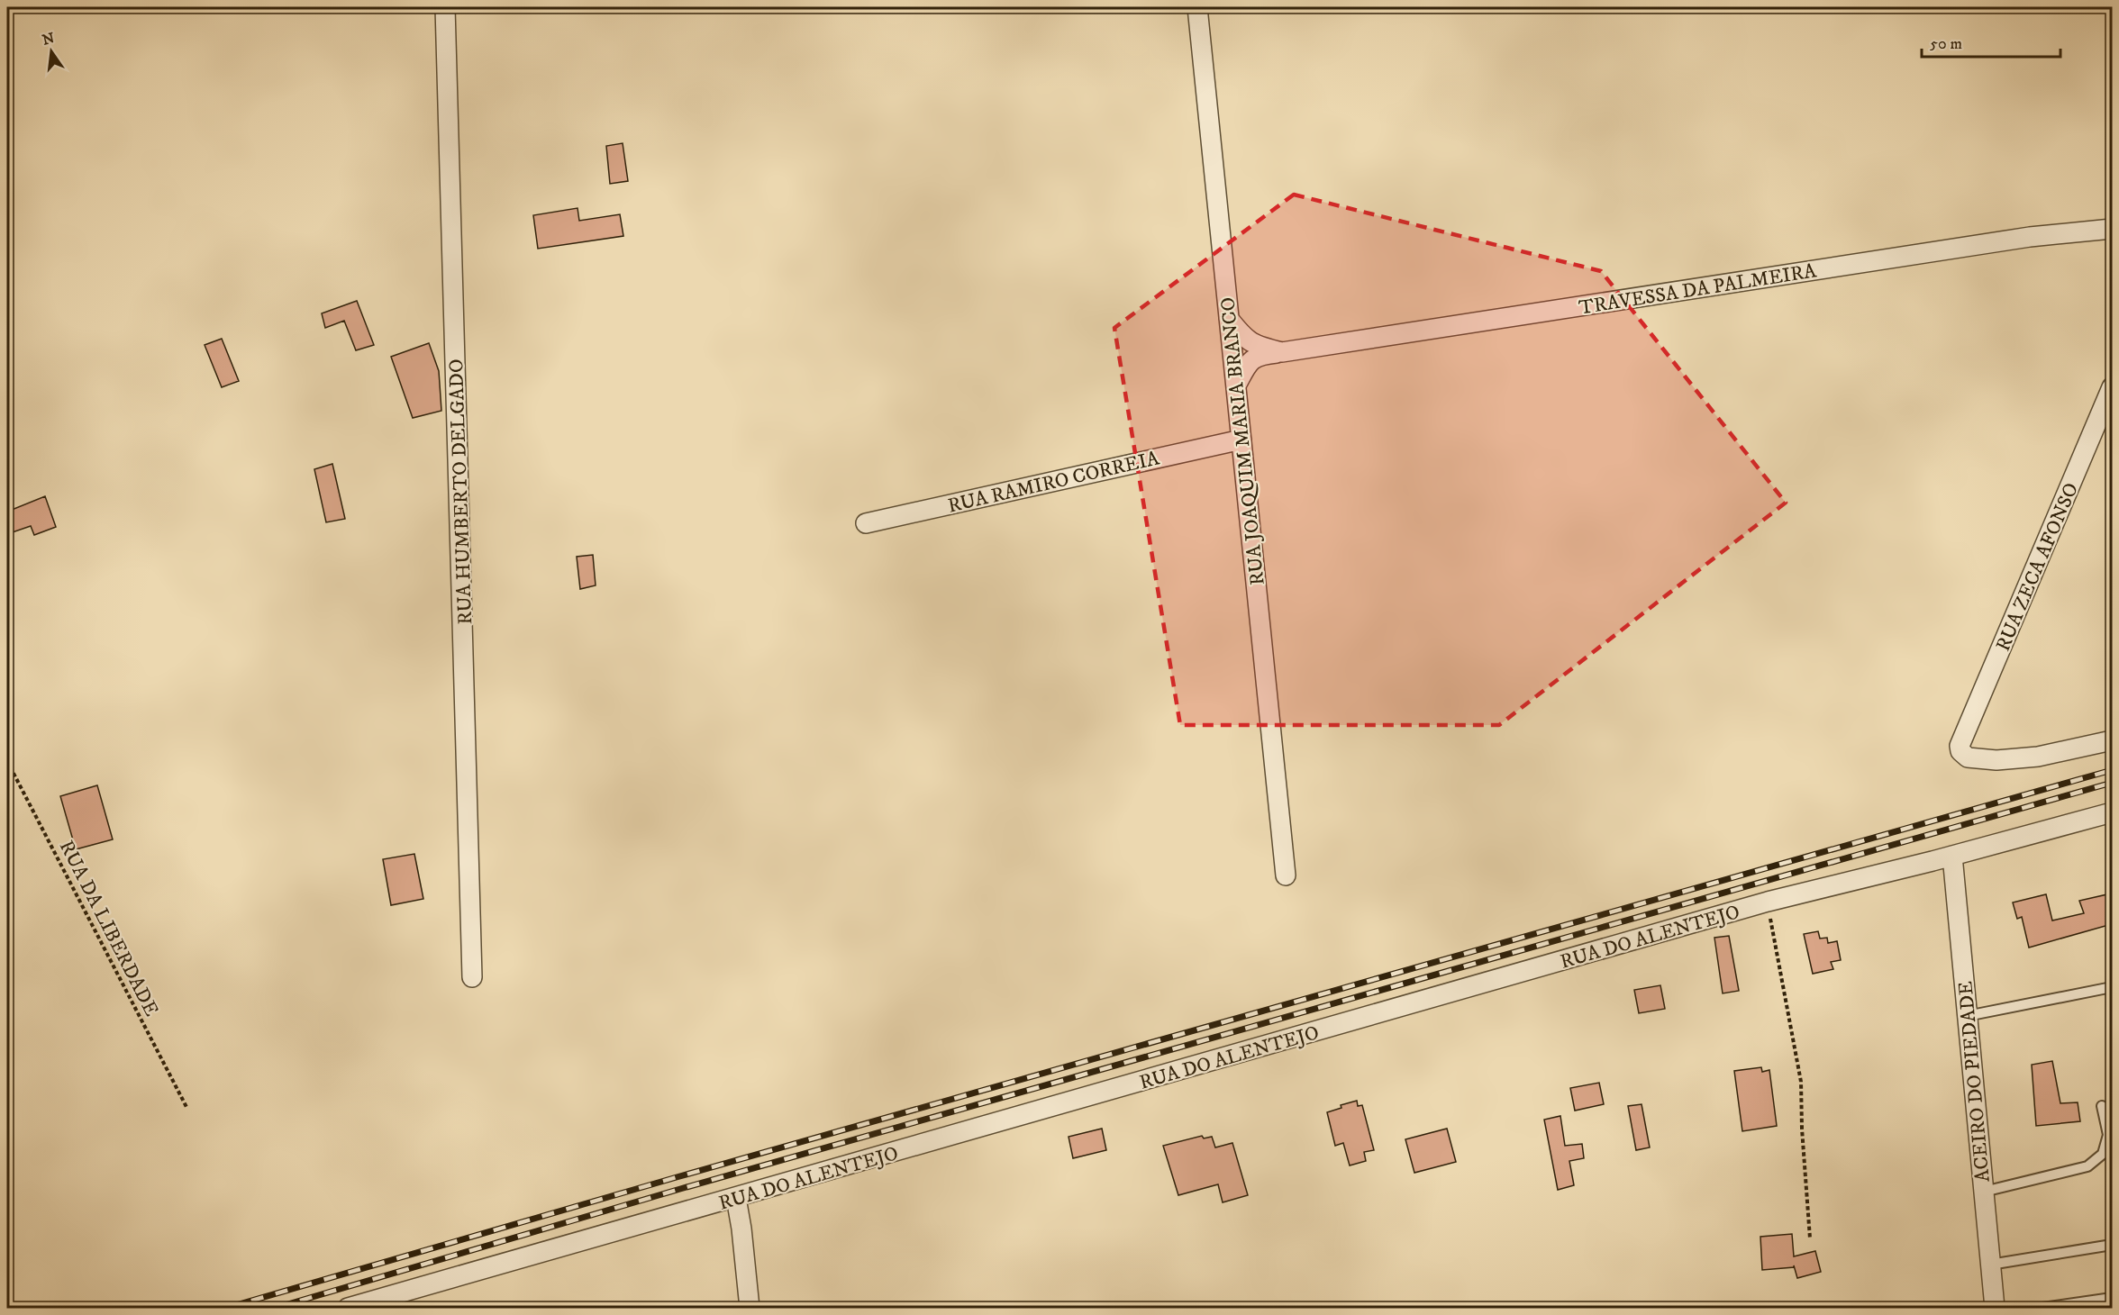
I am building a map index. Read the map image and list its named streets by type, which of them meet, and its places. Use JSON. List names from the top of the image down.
{
  "streets": {
    "street": [
      "TRAVESSA DA PALMEIRA",
      "RUA JOAQUIM MARIA BRANCO",
      "RUA RAMIRO CORREIA",
      "RUA HUMBERTO DELGADO",
      "RUA ZECA AFONSO",
      "RUA DO ALENTEJO",
      "ACEIRO DO PIEDADE"
    ],
    "path": ["RUA DA LIBERDADE"]
  },
  "crossings": [
    ["TRAVESSA DA PALMEIRA", "RUA JOAQUIM MARIA BRANCO"],
    ["RUA JOAQUIM MARIA BRANCO", "RUA RAMIRO CORREIA"],
    ["RUA DO ALENTEJO", "ACEIRO DO PIEDADE"]
  ],
  "scale_bar": "50 m",
  "north": "top"
}
